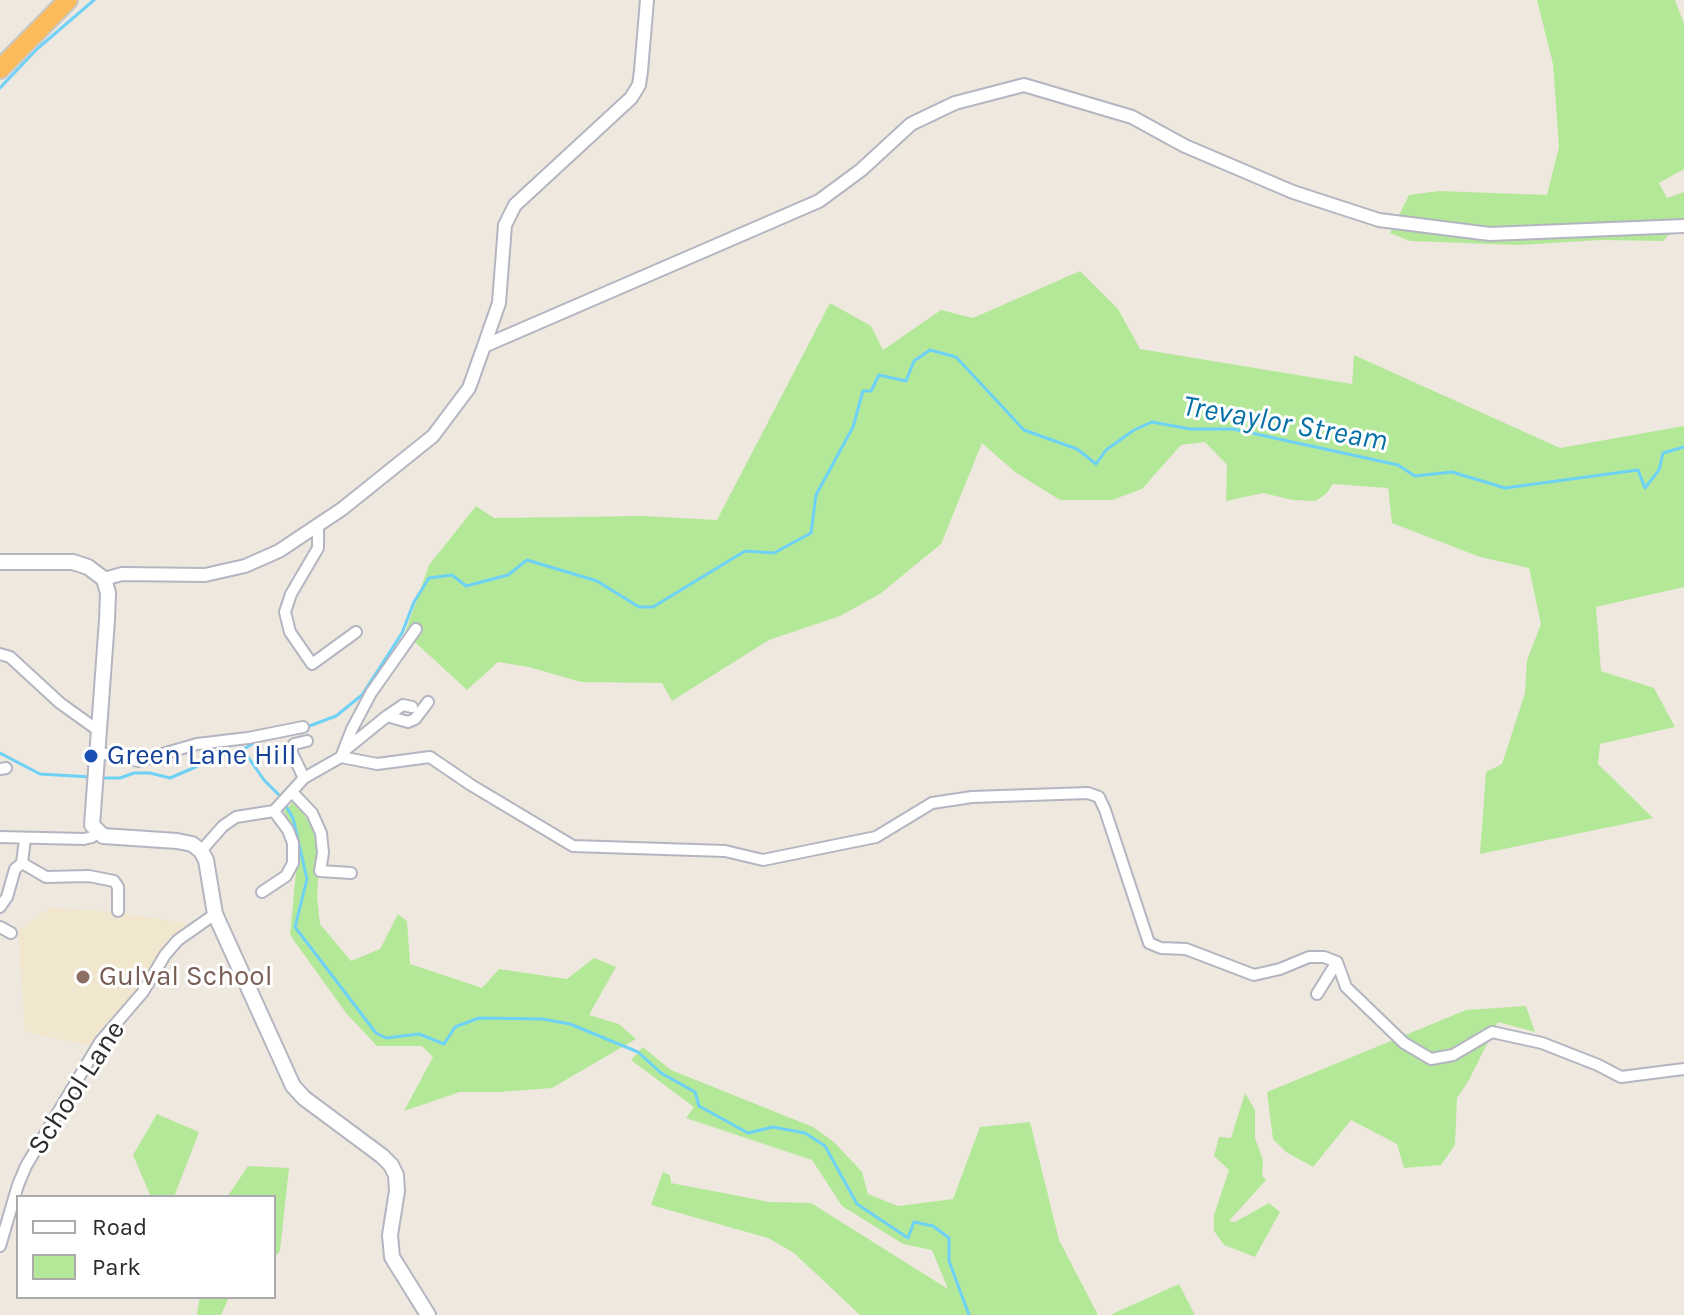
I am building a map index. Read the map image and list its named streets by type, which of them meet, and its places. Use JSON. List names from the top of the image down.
{
  "streets": {
    "street": ["School Lane"]
  },
  "water": ["Trevaylor Stream"],
  "places": ["Green Lane Hill", "Gulval School"],
  "legend": ["Road", "Park"]
}
